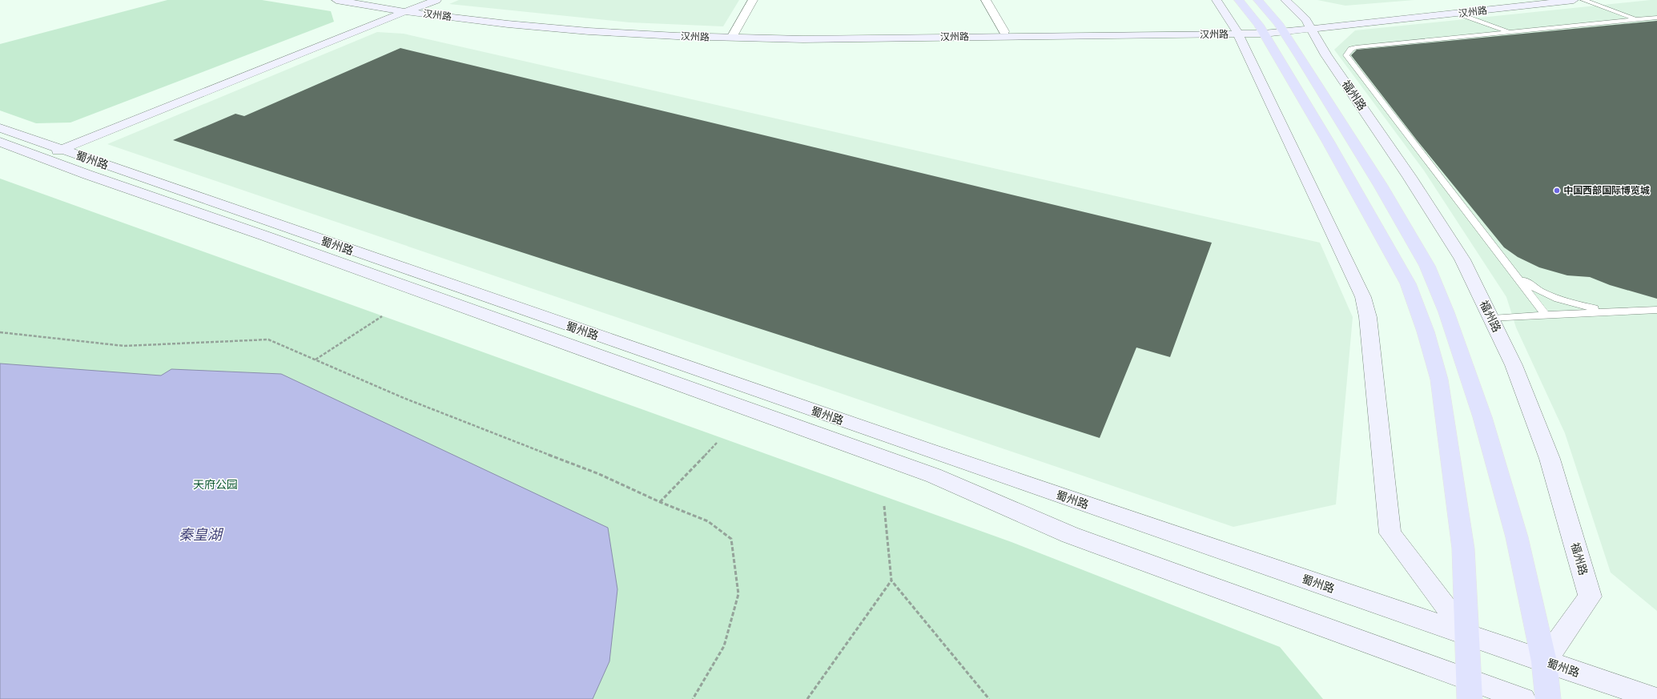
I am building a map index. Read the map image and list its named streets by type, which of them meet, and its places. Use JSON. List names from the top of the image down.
{
  "streets": {
    "main road": ["汉州路", "福州路", "蜀州路"]
  },
  "crossings": [
    ["汉州路", "福州路"],
    ["福州路", "蜀州路"]
  ],
  "water": ["秦皇湖"],
  "parks": ["天府公园"],
  "places": ["中国西部国际博览城"]
}
